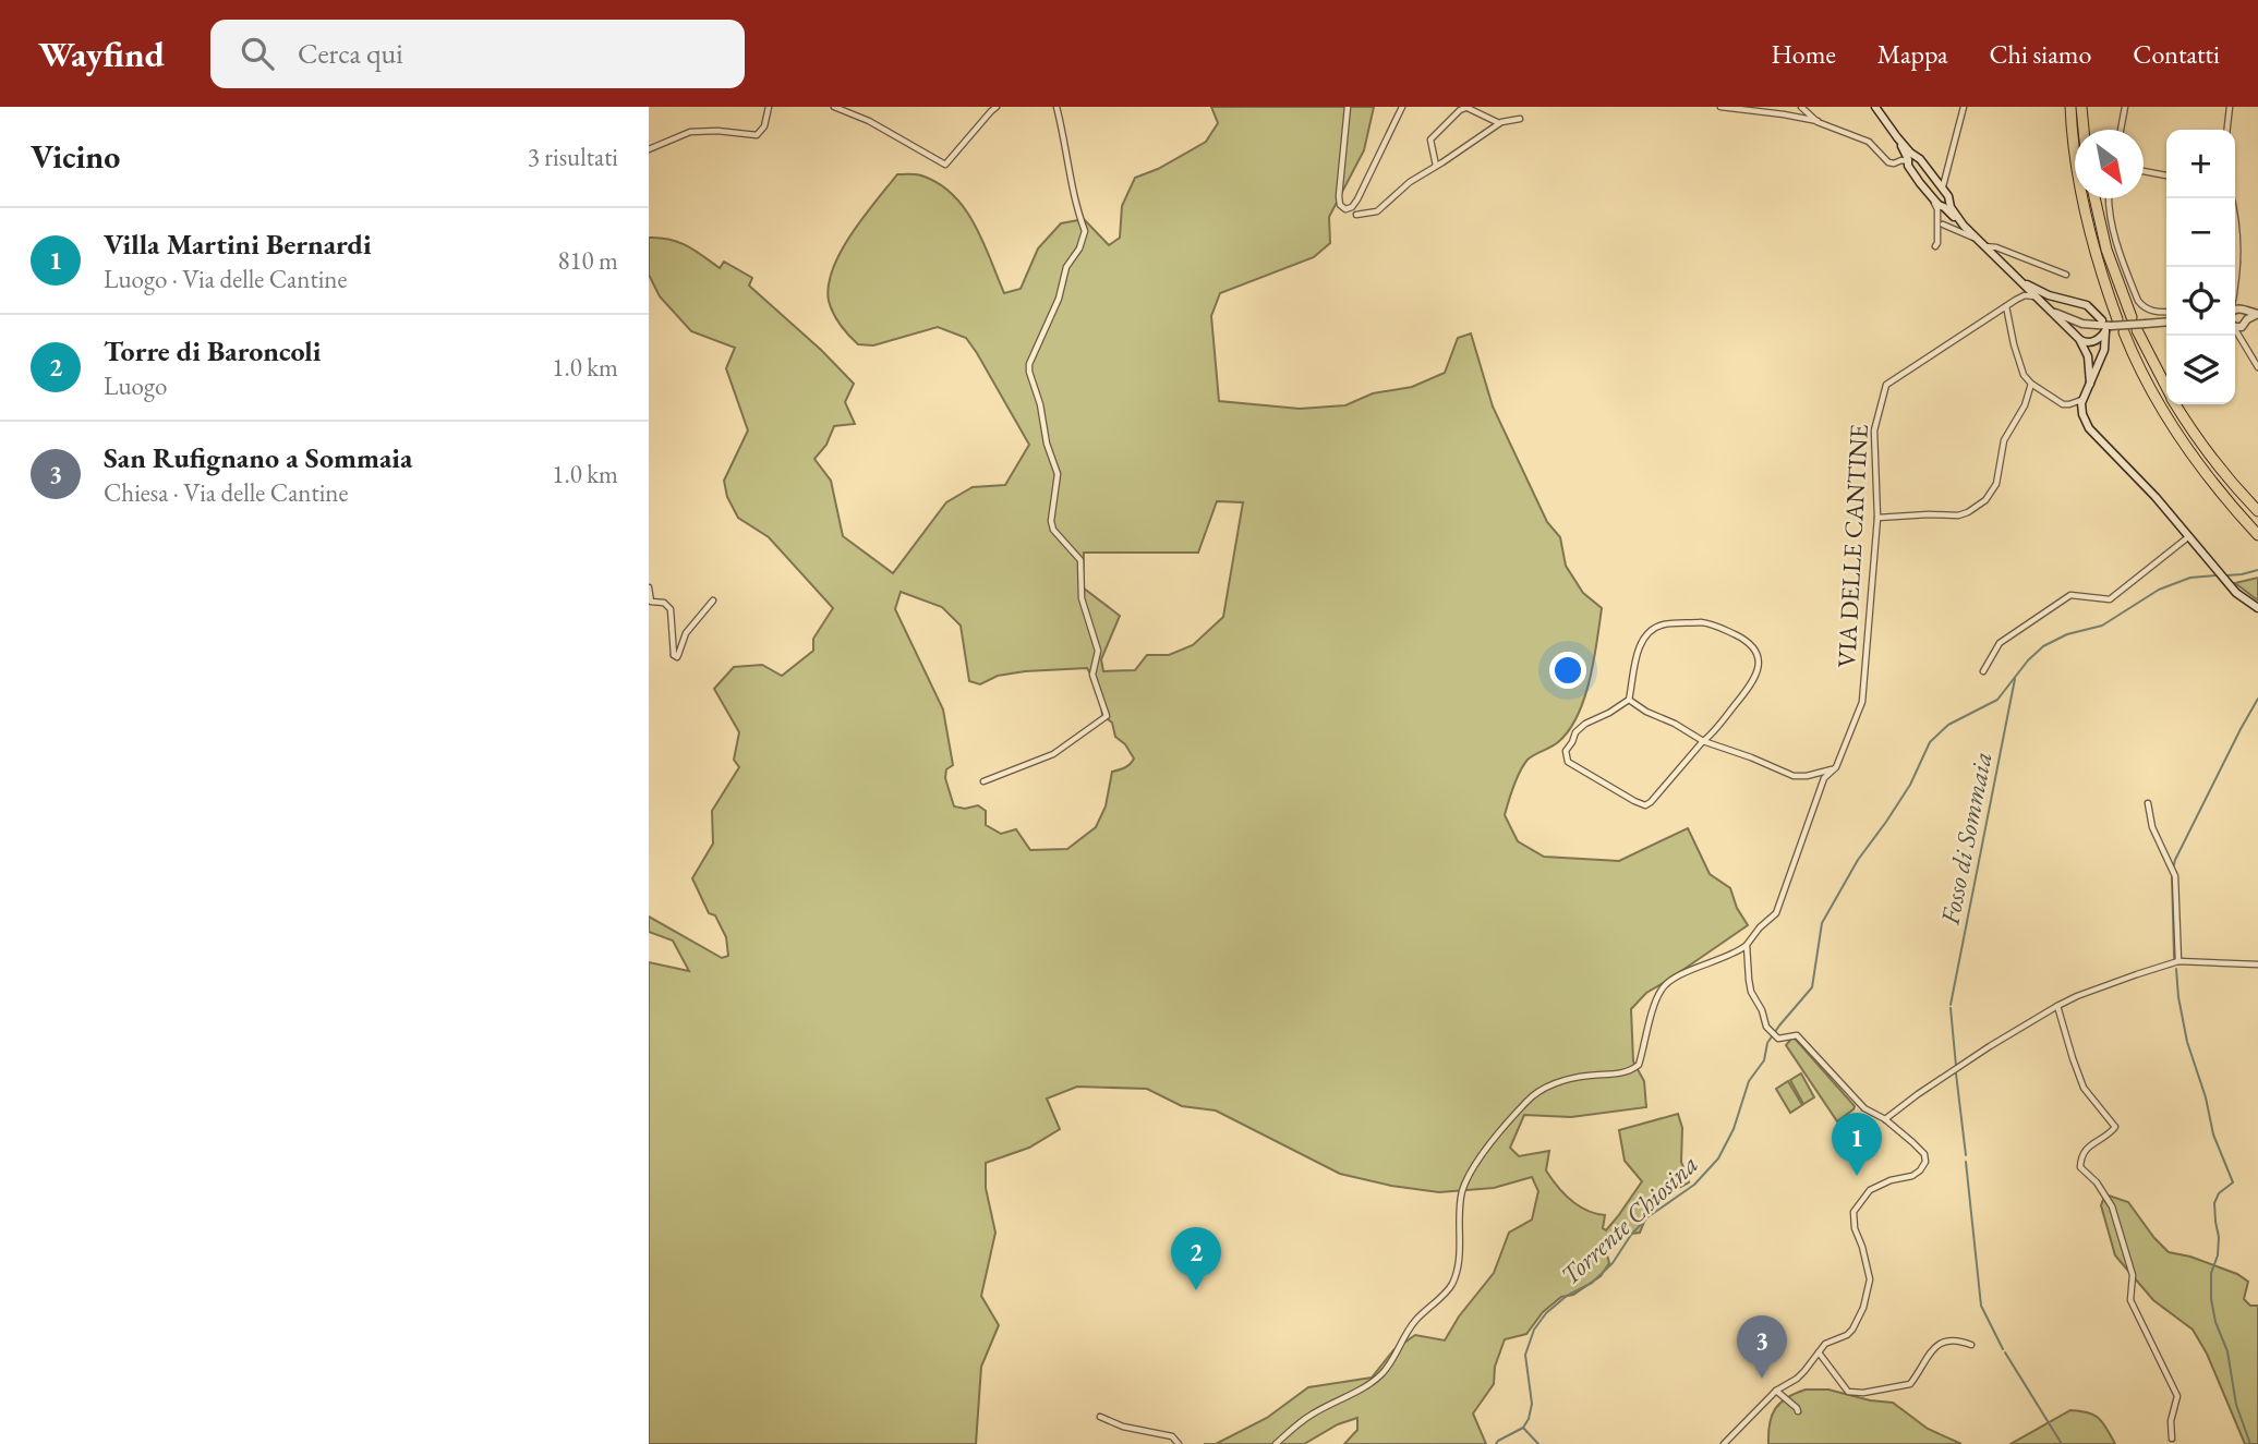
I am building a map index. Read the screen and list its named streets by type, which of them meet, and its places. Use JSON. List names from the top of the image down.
{
  "streets": {
    "street": ["VIA DELLE CANTINE"]
  },
  "water": ["Fosso di Sommaia", "Torrente Chiosina"],
  "north": "bottom right",
  "page": {
    "header": "Wayfind",
    "search": "Cerca qui",
    "nav": [
      "Home",
      "Mappa",
      "Chi siamo",
      "Contatti"
    ],
    "heading": ["Vicino", "3 risultati"],
    "map_buttons": ["+", "−"],
    "list": [
      {
        "mark": "1",
        "name": "Villa Martini Bernardi",
        "note": "Luogo · Via delle Cantine",
        "value": "810 m"
      },
      {
        "mark": "2",
        "name": "Torre di Baroncoli",
        "note": "Luogo",
        "value": "1.0 km"
      },
      {
        "mark": "3",
        "name": "San Rufignano a Sommaia",
        "note": "Chiesa · Via delle Cantine",
        "value": "1.0 km"
      }
    ],
    "pins": ["1", "2", "3"]
  }
}
